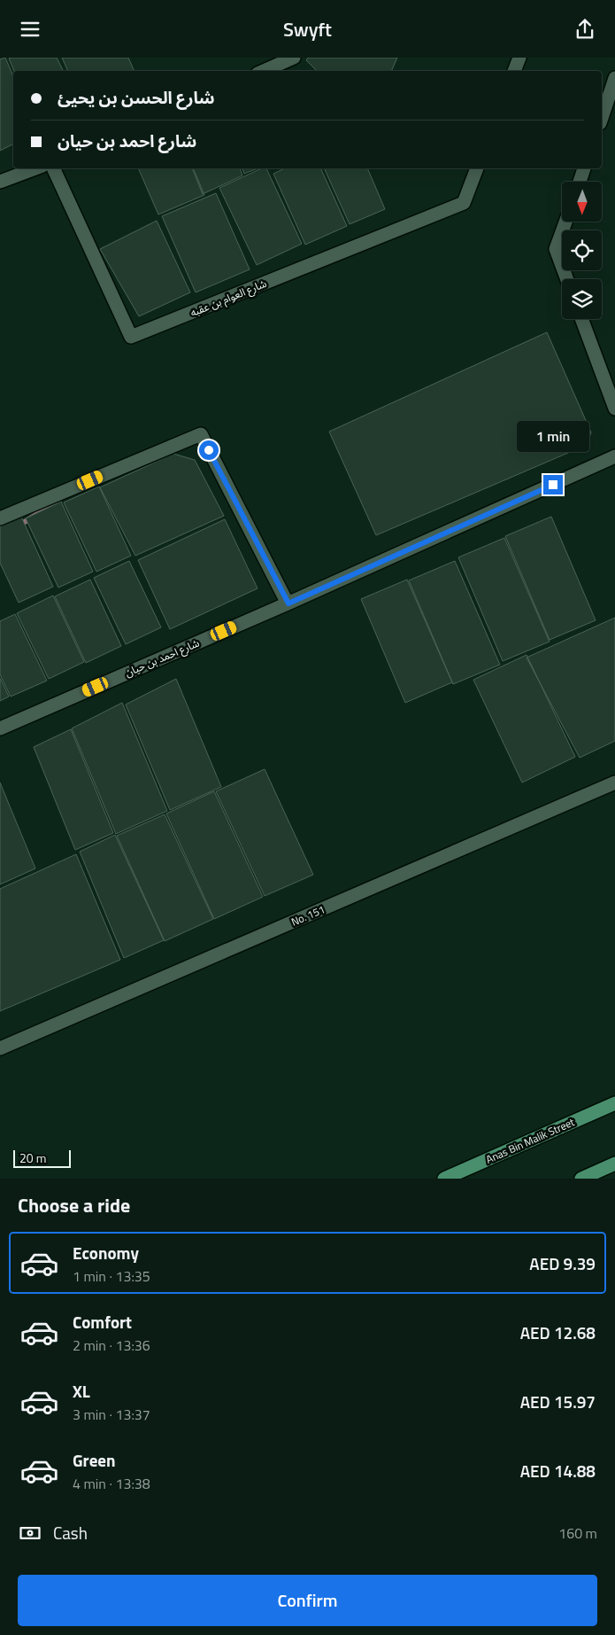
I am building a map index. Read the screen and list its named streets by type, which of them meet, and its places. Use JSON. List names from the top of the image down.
{
  "streets": {
    "main road": ["Anas Bin Malik Street"],
    "street": ["شارع العوام بن عقبه", "شارع احمد بن حيان", "No. 151"]
  },
  "scale_bar": "20 m",
  "north": "bottom",
  "page": {
    "header": "Swyft",
    "banner": ["شارع الحسن بن يحيئ", "شارع احمد بن حيان"],
    "bubble": "1 min",
    "scale": "20 m",
    "heading": "Choose a ride",
    "list": [
      {
        "name": "Economy",
        "note": "1 min · 13:35",
        "value": "AED 9.39"
      },
      {
        "name": "Comfort",
        "note": "2 min · 13:36",
        "value": "AED 12.68"
      },
      {
        "name": "XL",
        "note": "3 min · 13:37",
        "value": "AED 15.97"
      },
      {
        "name": "Green",
        "note": "4 min · 13:38",
        "value": "AED 14.88"
      }
    ],
    "pay": ["Cash", "160 m"],
    "buttons": "Confirm"
  }
}
